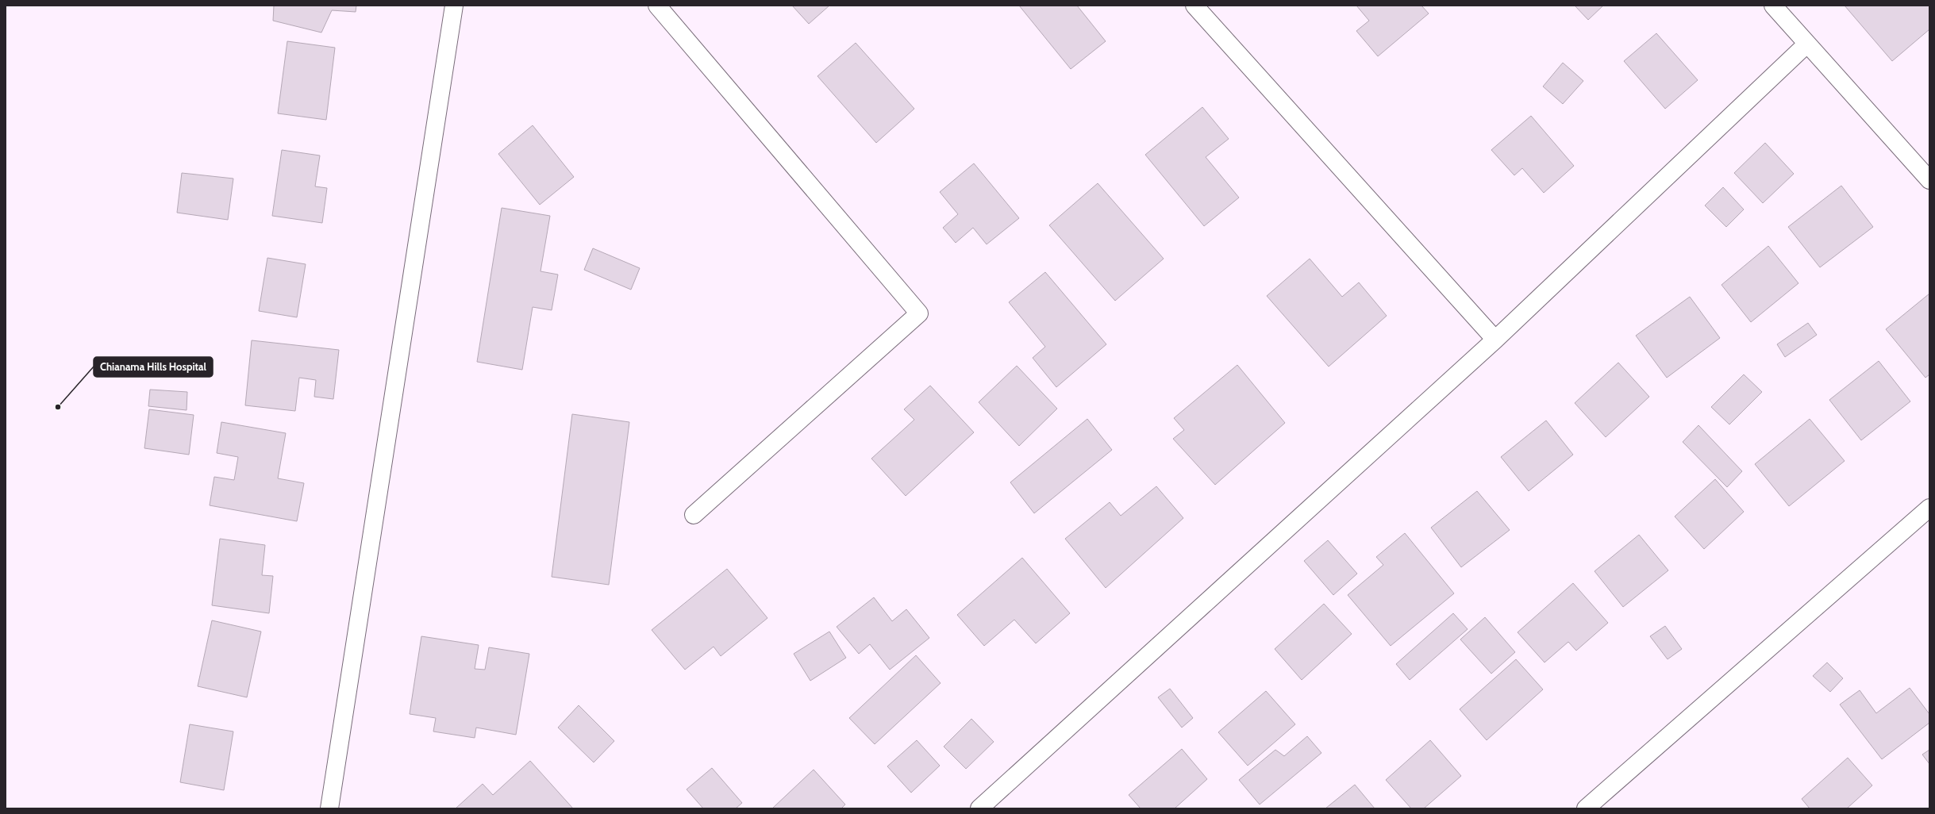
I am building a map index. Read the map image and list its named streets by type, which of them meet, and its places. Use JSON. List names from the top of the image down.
{
  "places": ["Chianama Hills Hospital"]
}
